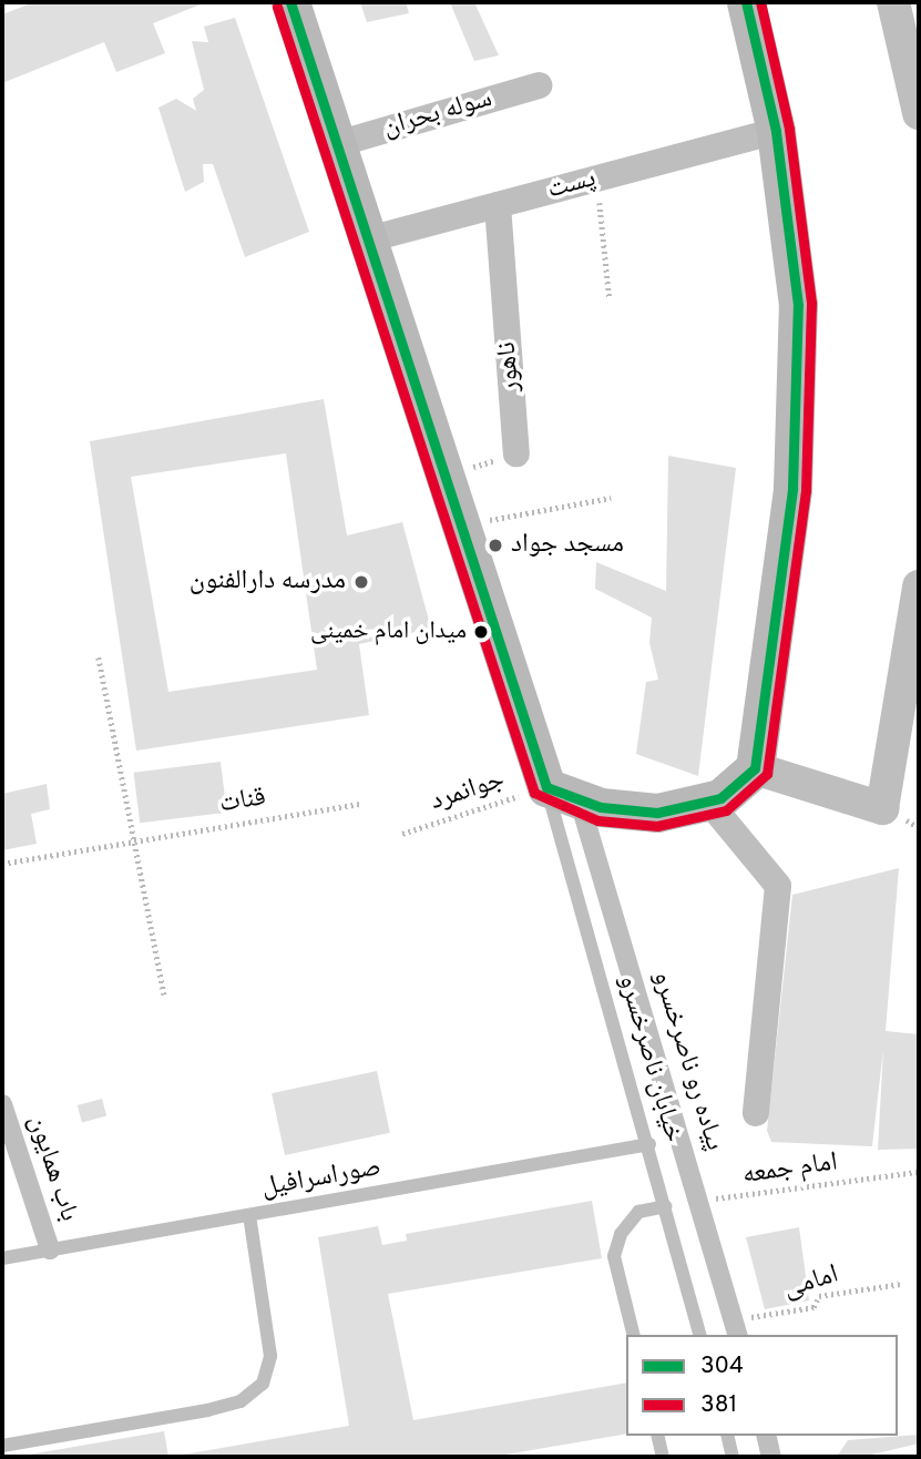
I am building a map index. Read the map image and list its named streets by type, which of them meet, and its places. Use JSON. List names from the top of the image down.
{
  "streets": {
    "street": [
      "سوله بحران",
      "پست",
      "ناهور",
      "پیاده رو ناصرخسرو",
      "باب همایون"
    ],
    "lane": ["خیابان ناصرخسرو", "صوراسرافیل"],
    "path": [
      "جوانمرد",
      "قنات",
      "امام جمعه",
      "امامی"
    ]
  },
  "crossings": [
    ["پست", "ناهور"],
    ["جوانمرد", "خیابان ناصرخسرو"],
    ["جوانمرد", "پیاده رو ناصرخسرو"],
    ["خیابان ناصرخسرو", "پیاده رو ناصرخسرو"],
    ["خیابان ناصرخسرو", "صوراسرافیل"],
    ["پیاده رو ناصرخسرو", "امام جمعه"],
    ["پیاده رو ناصرخسرو", "امامی"],
    ["باب همایون", "صوراسرافیل"]
  ],
  "places": ["مسجد جواد", "مدرسه دارالفنون", "میدان امام خمینی"],
  "lines": ["transit line 304", "transit line 381"],
  "legend": ["304", "381"]
}
